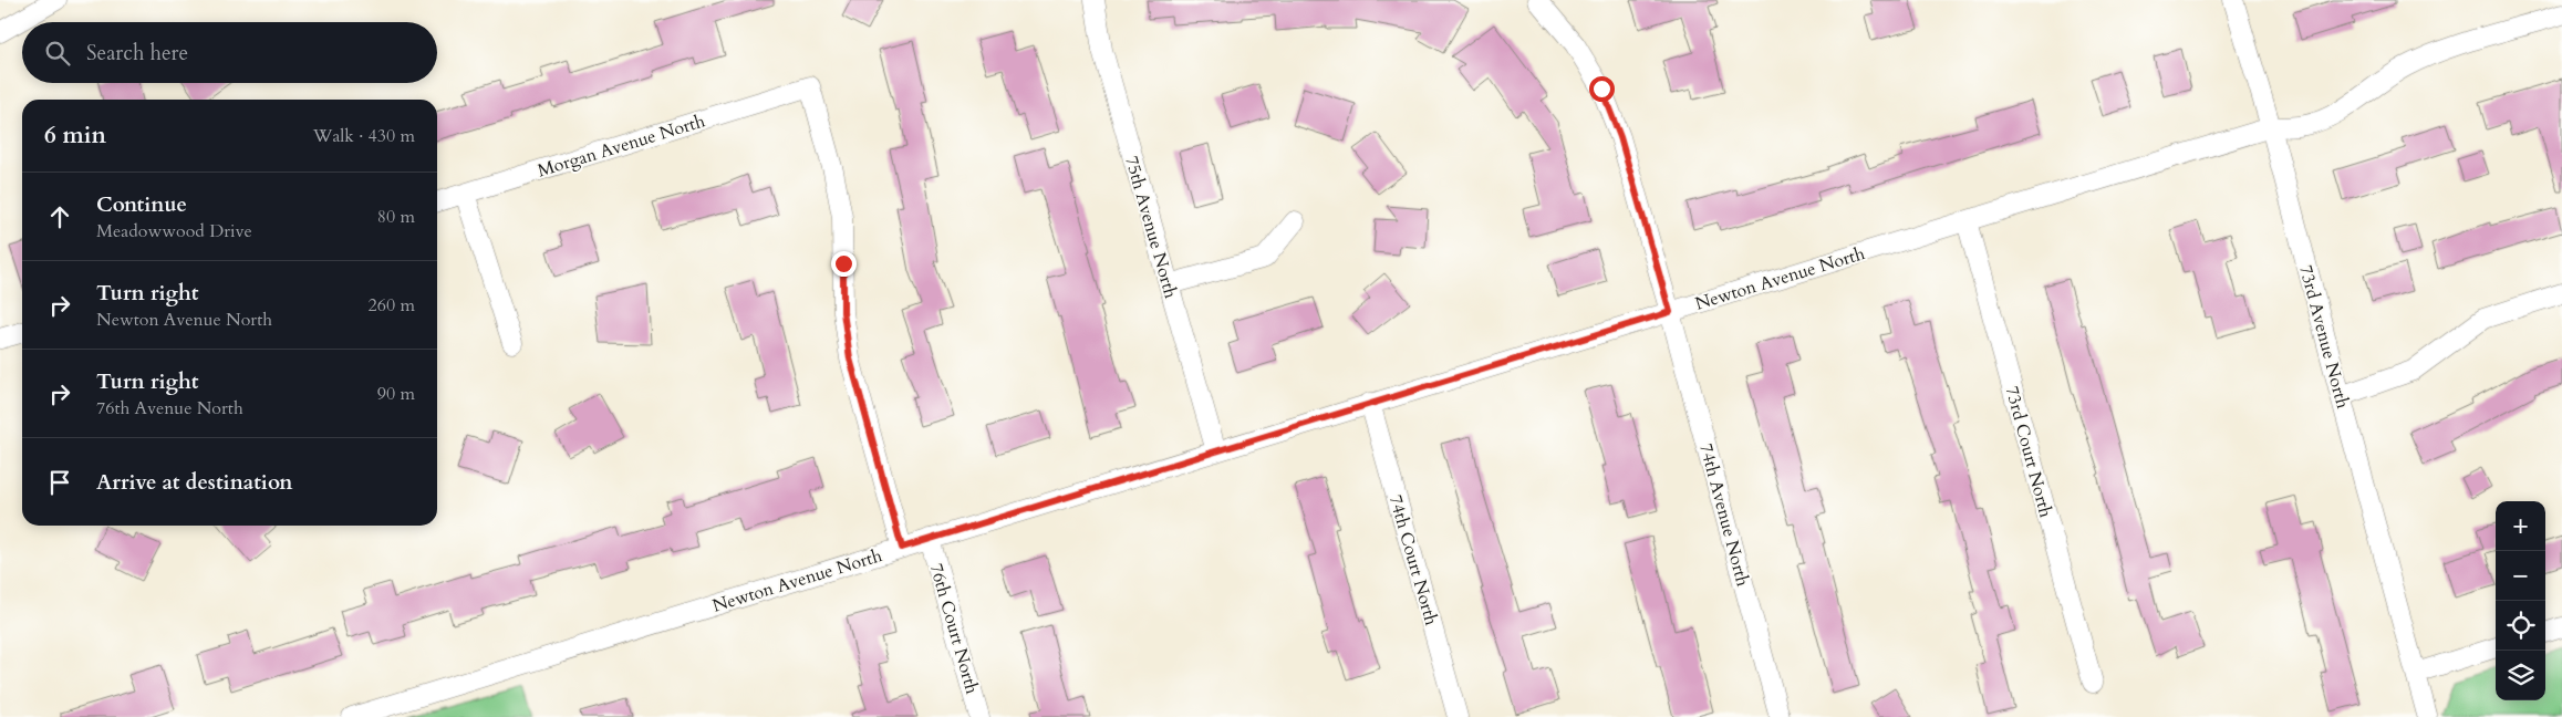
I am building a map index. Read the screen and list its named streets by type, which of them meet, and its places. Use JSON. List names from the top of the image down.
{
  "streets": {
    "street": [
      "Morgan Avenue North",
      "75th Avenue North",
      "Newton Avenue North",
      "73rd Avenue North",
      "73rd Court North",
      "74th Avenue North",
      "74th Court North",
      "76th Court North"
    ]
  },
  "crossings": [
    ["Morgan Avenue North", "Newton Avenue North"],
    ["75th Avenue North", "Newton Avenue North"],
    ["Newton Avenue North", "73rd Avenue North"],
    ["Newton Avenue North", "73rd Court North"],
    ["Newton Avenue North", "74th Avenue North"],
    ["Newton Avenue North", "74th Court North"],
    ["Newton Avenue North", "76th Court North"]
  ],
  "page": {
    "search": "Search here",
    "heading": ["6 min", "Walk · 430 m"],
    "list": [
      ["Continue", "Meadowwood Drive", "80 m"],
      ["Turn right", "Newton Avenue North", "260 m"],
      ["Turn right", "76th Avenue North", "90 m"],
      "Arrive at destination"
    ],
    "map_buttons": ["+", "−"]
  }
}
